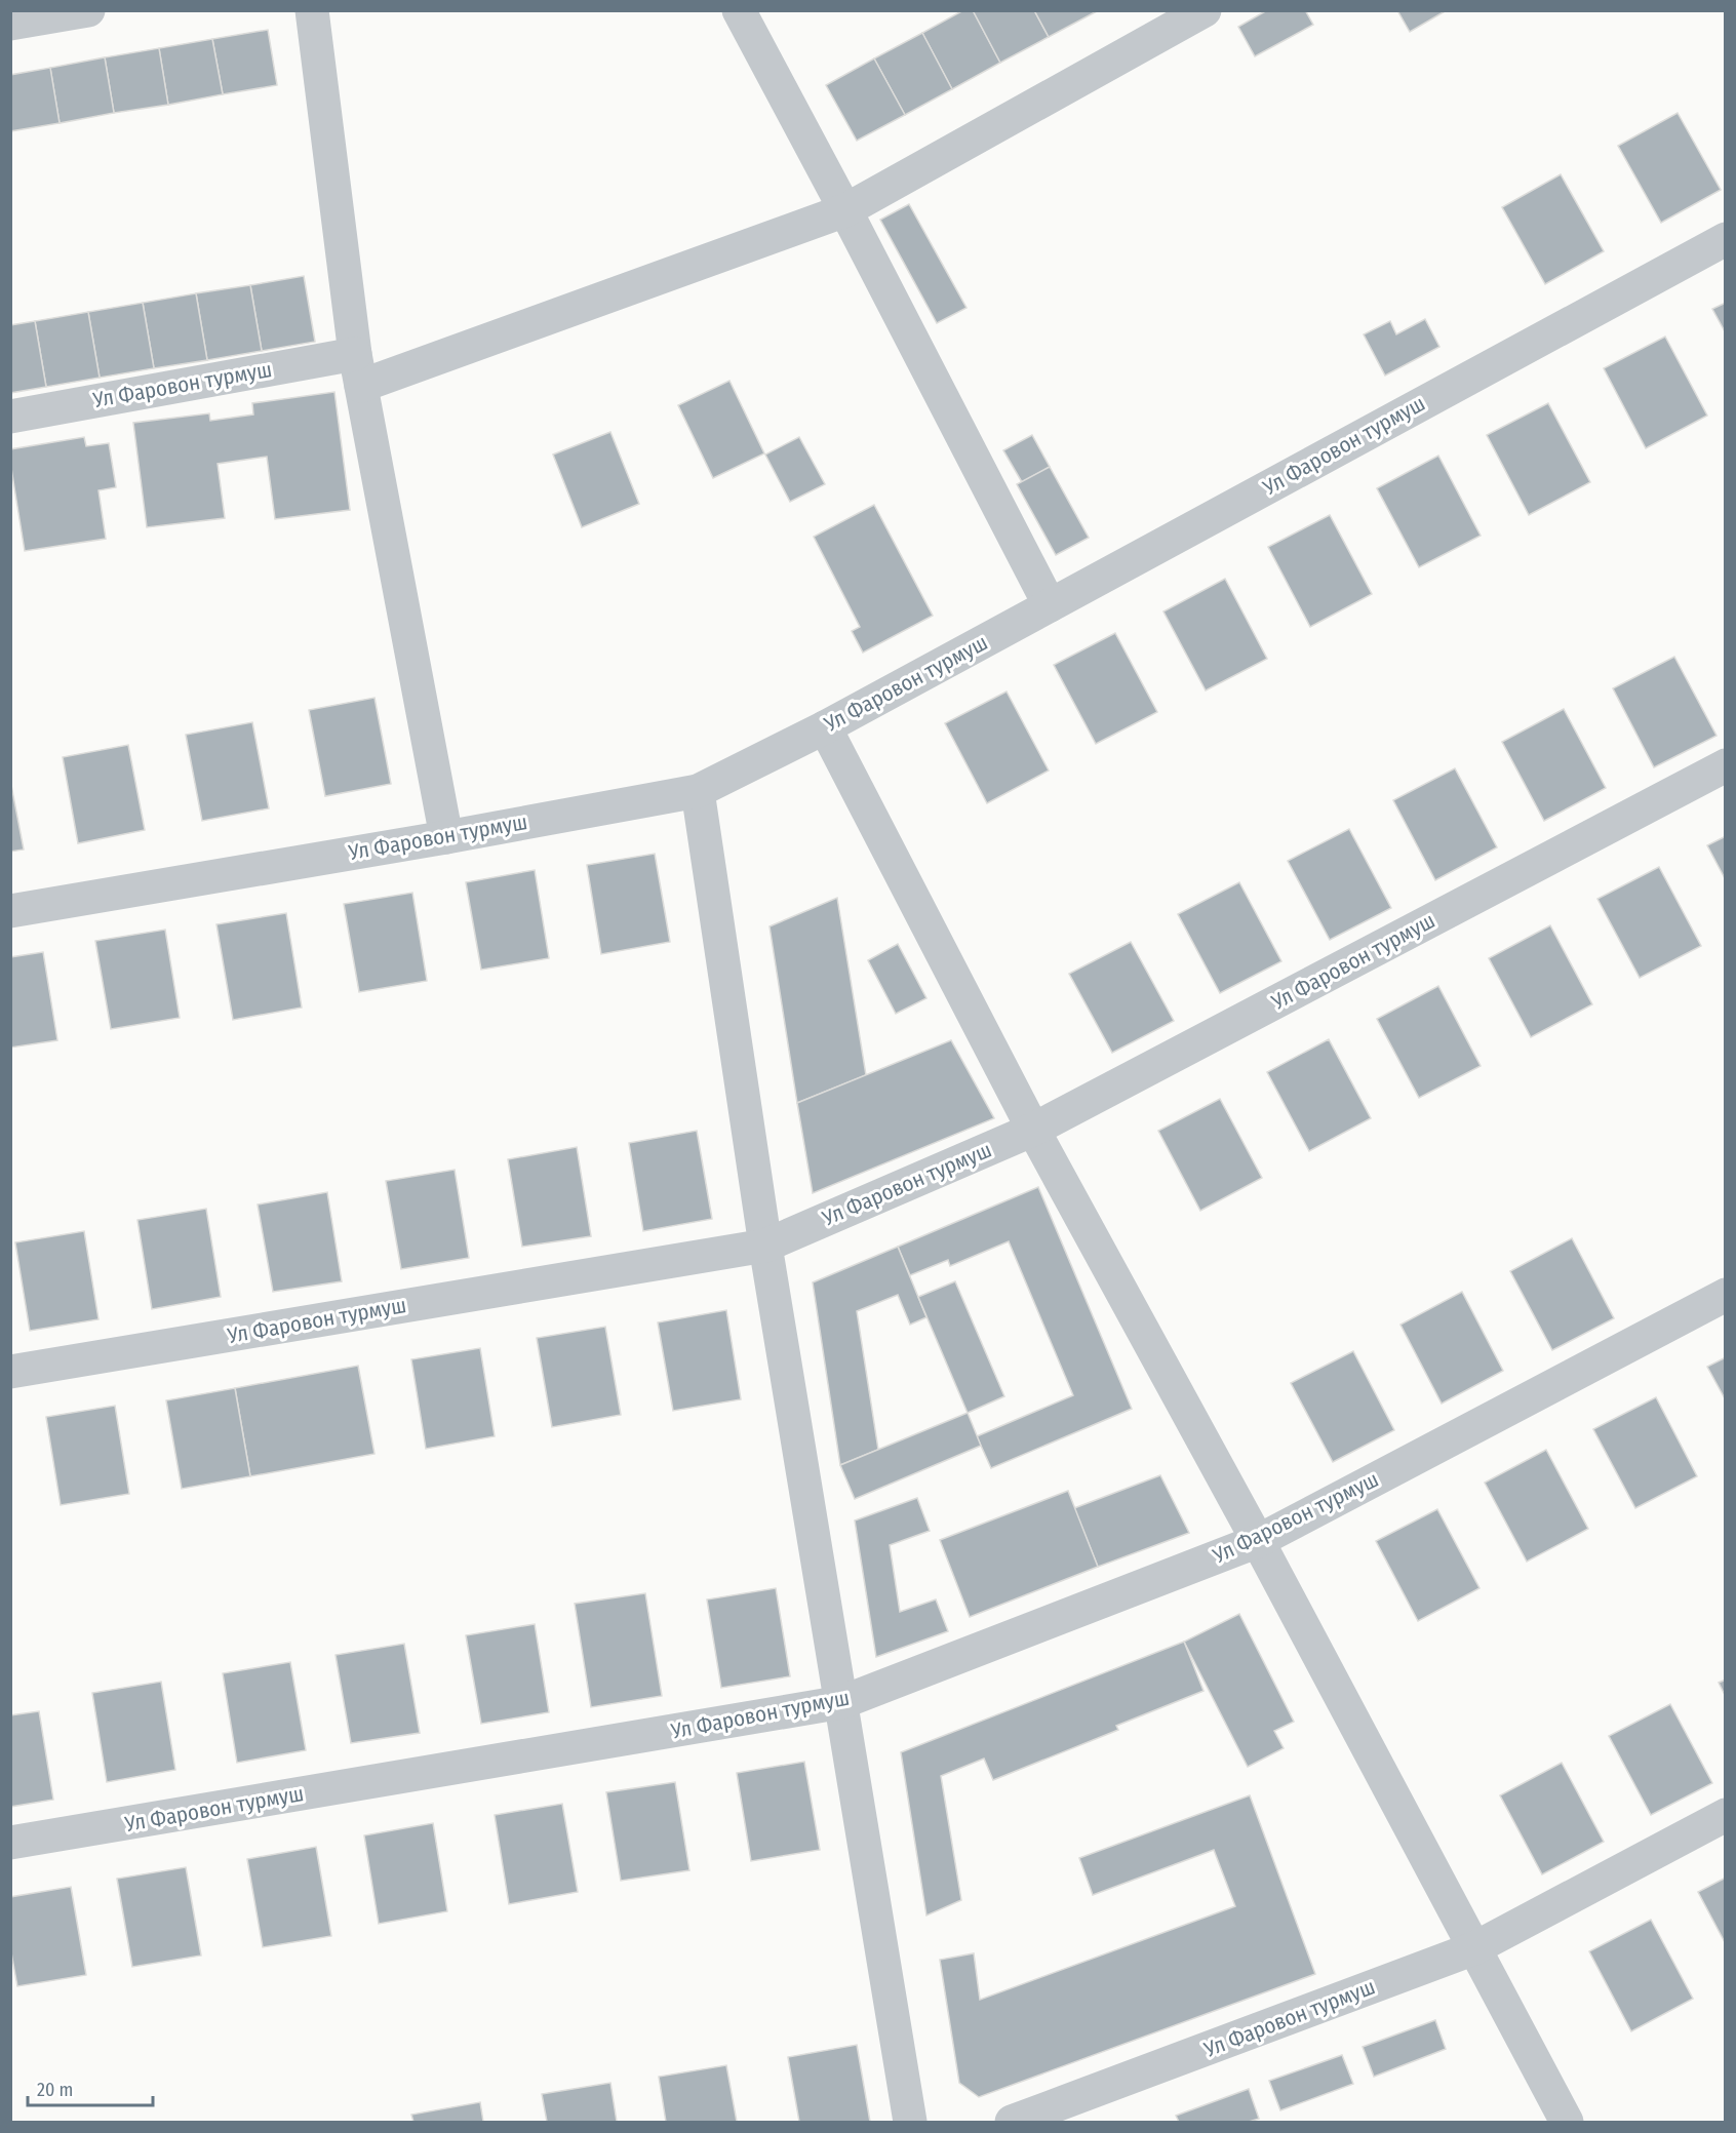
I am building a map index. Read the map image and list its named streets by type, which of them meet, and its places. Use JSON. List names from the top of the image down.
{
  "streets": {
    "street": ["Ул Фаровон турмуш"]
  },
  "scale_bar": "20 m"
}
